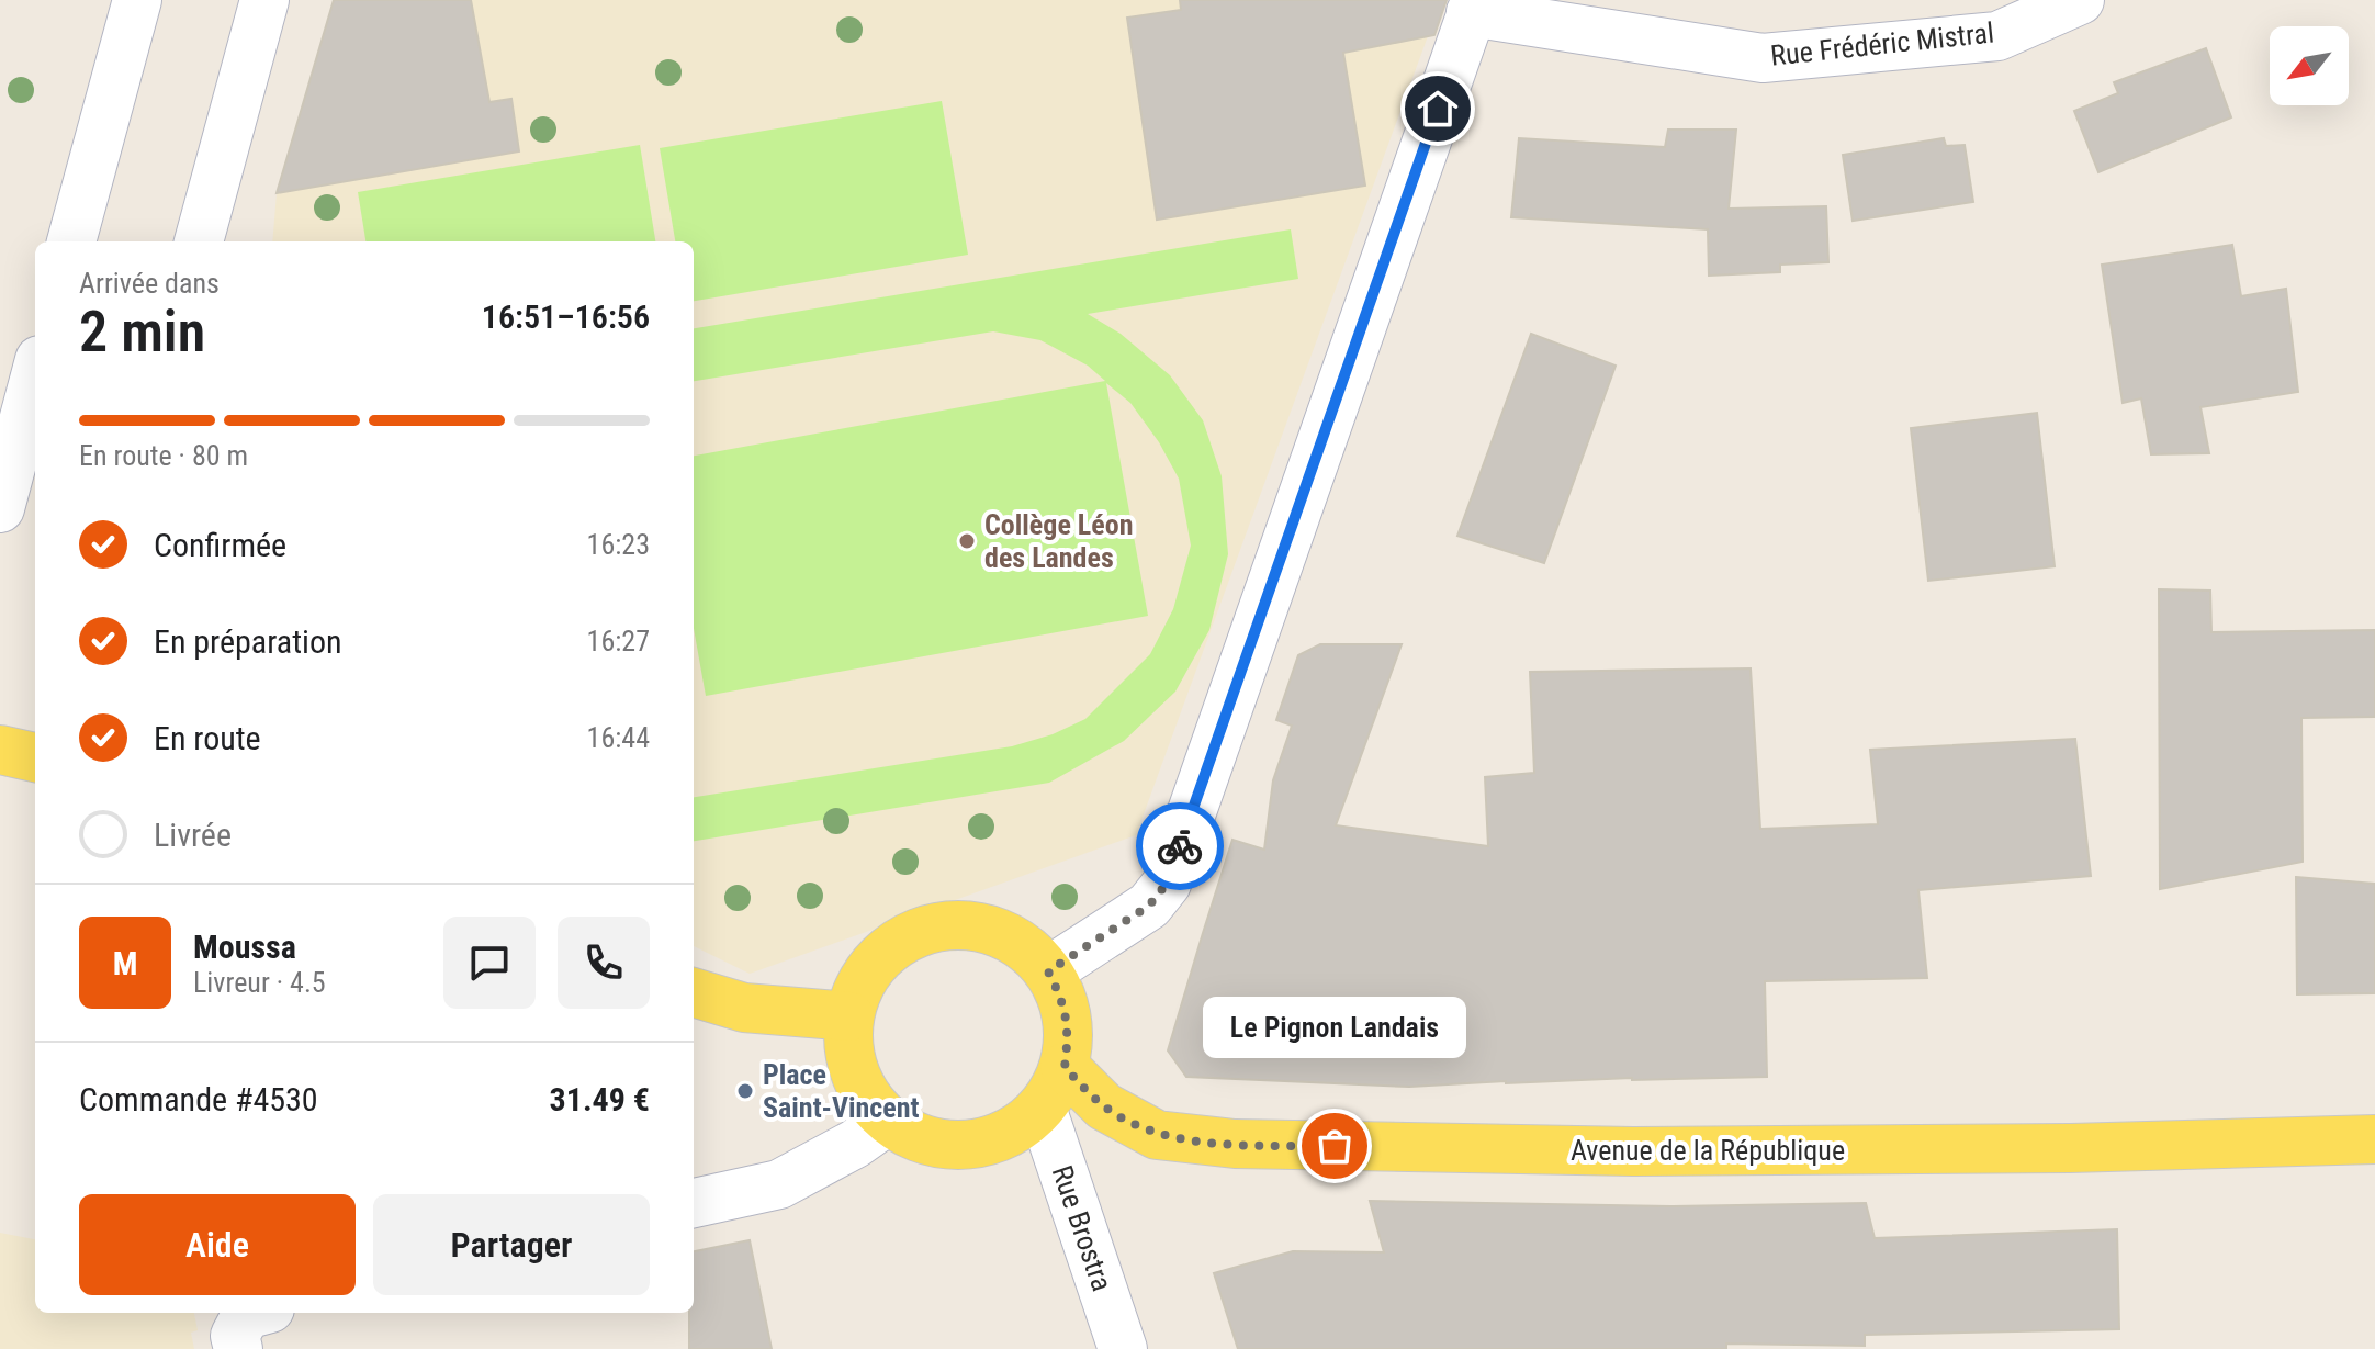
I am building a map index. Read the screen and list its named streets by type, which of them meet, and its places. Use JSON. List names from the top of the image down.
{
  "streets": {
    "main road": ["Avenue de la République"],
    "street": ["Rue Frédéric Mistral", "Rue Brostra"]
  },
  "crossings": [
    ["Avenue de la République", "Rue Brostra"]
  ],
  "places": ["Collège Léon des Landes", "Place Saint-Vincent", "Le Pignon Landais"],
  "north": "bottom left",
  "page": {
    "heading": ["2 min", "Arrivée dans", "16:51–16:56"],
    "panel": [
      "Moussa",
      "Livreur · 4.5",
      "Commande #4530",
      "31.49 €"
    ],
    "bar": "En route · 80 m",
    "list": [
      ["Confirmée", "16:23"],
      ["En préparation", "16:27"],
      ["En route", "16:44"],
      "Livrée"
    ],
    "round": "M",
    "bubble": "Le Pignon Landais",
    "buttons": ["Aide", "Partager"]
  }
}
